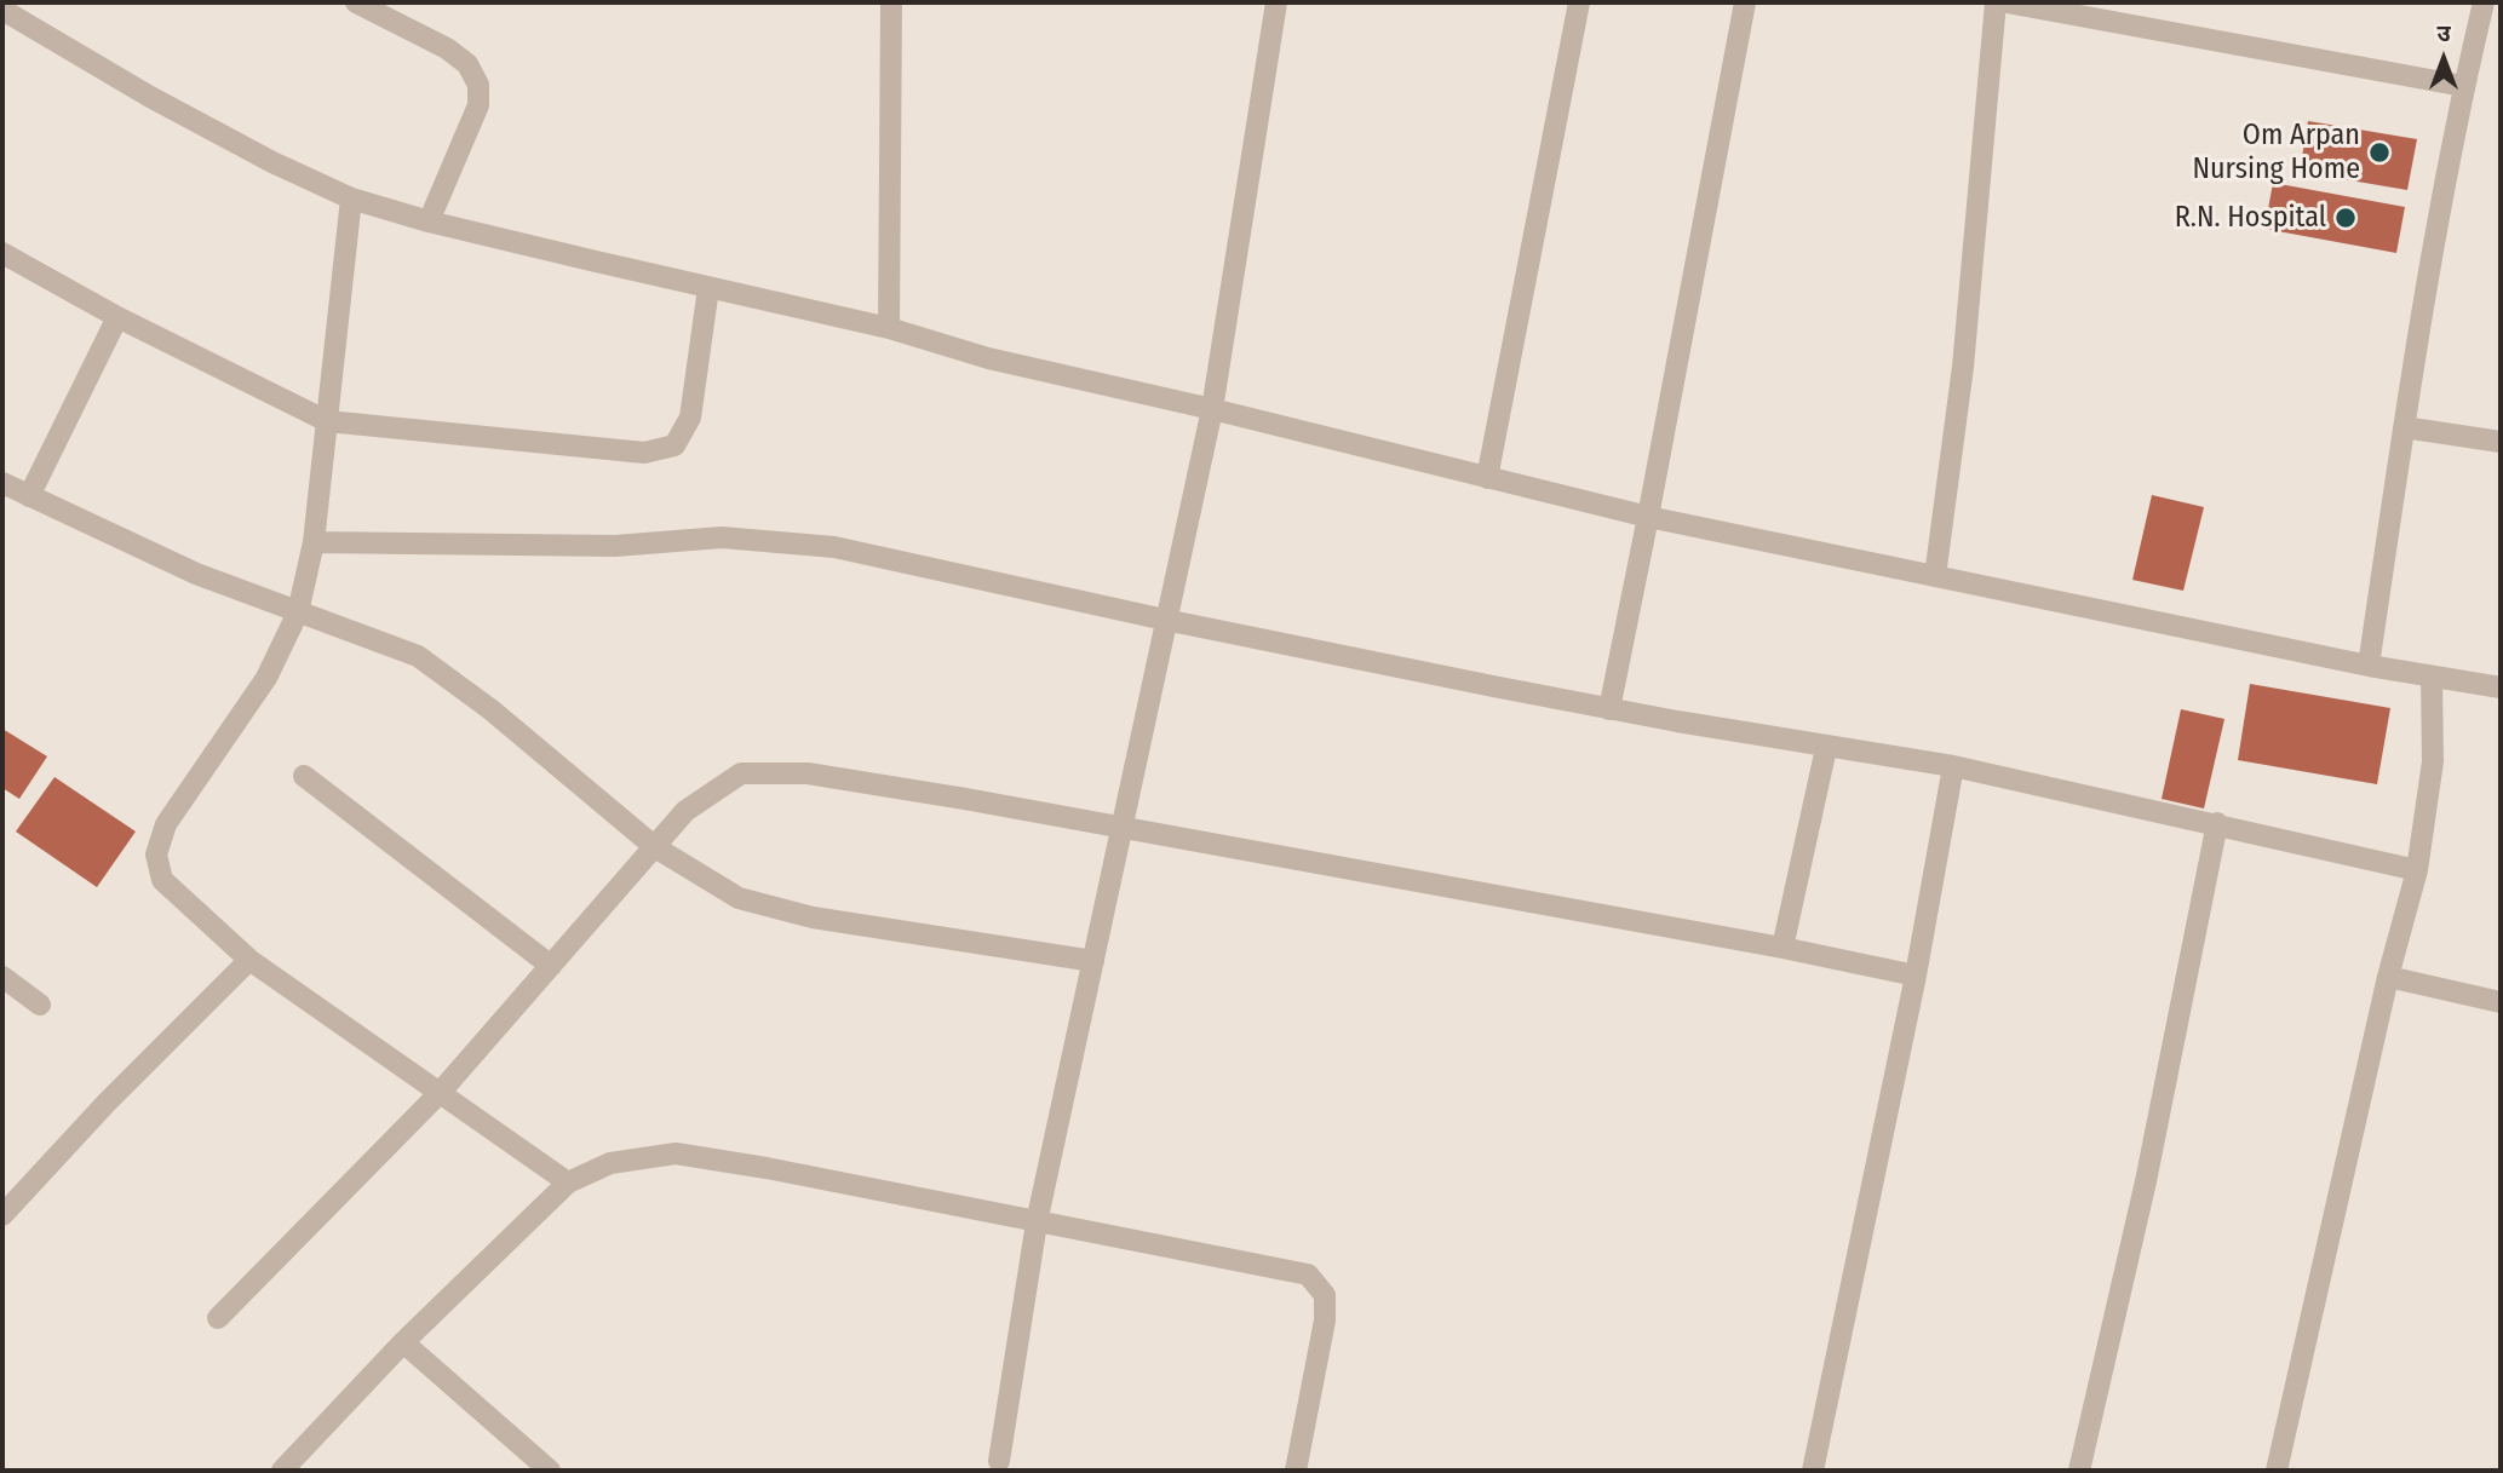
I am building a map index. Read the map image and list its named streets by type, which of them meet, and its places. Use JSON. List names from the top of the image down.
{
  "places": ["Om Arpan Nursing Home", "R.N. Hospital"],
  "north": "top"
}
